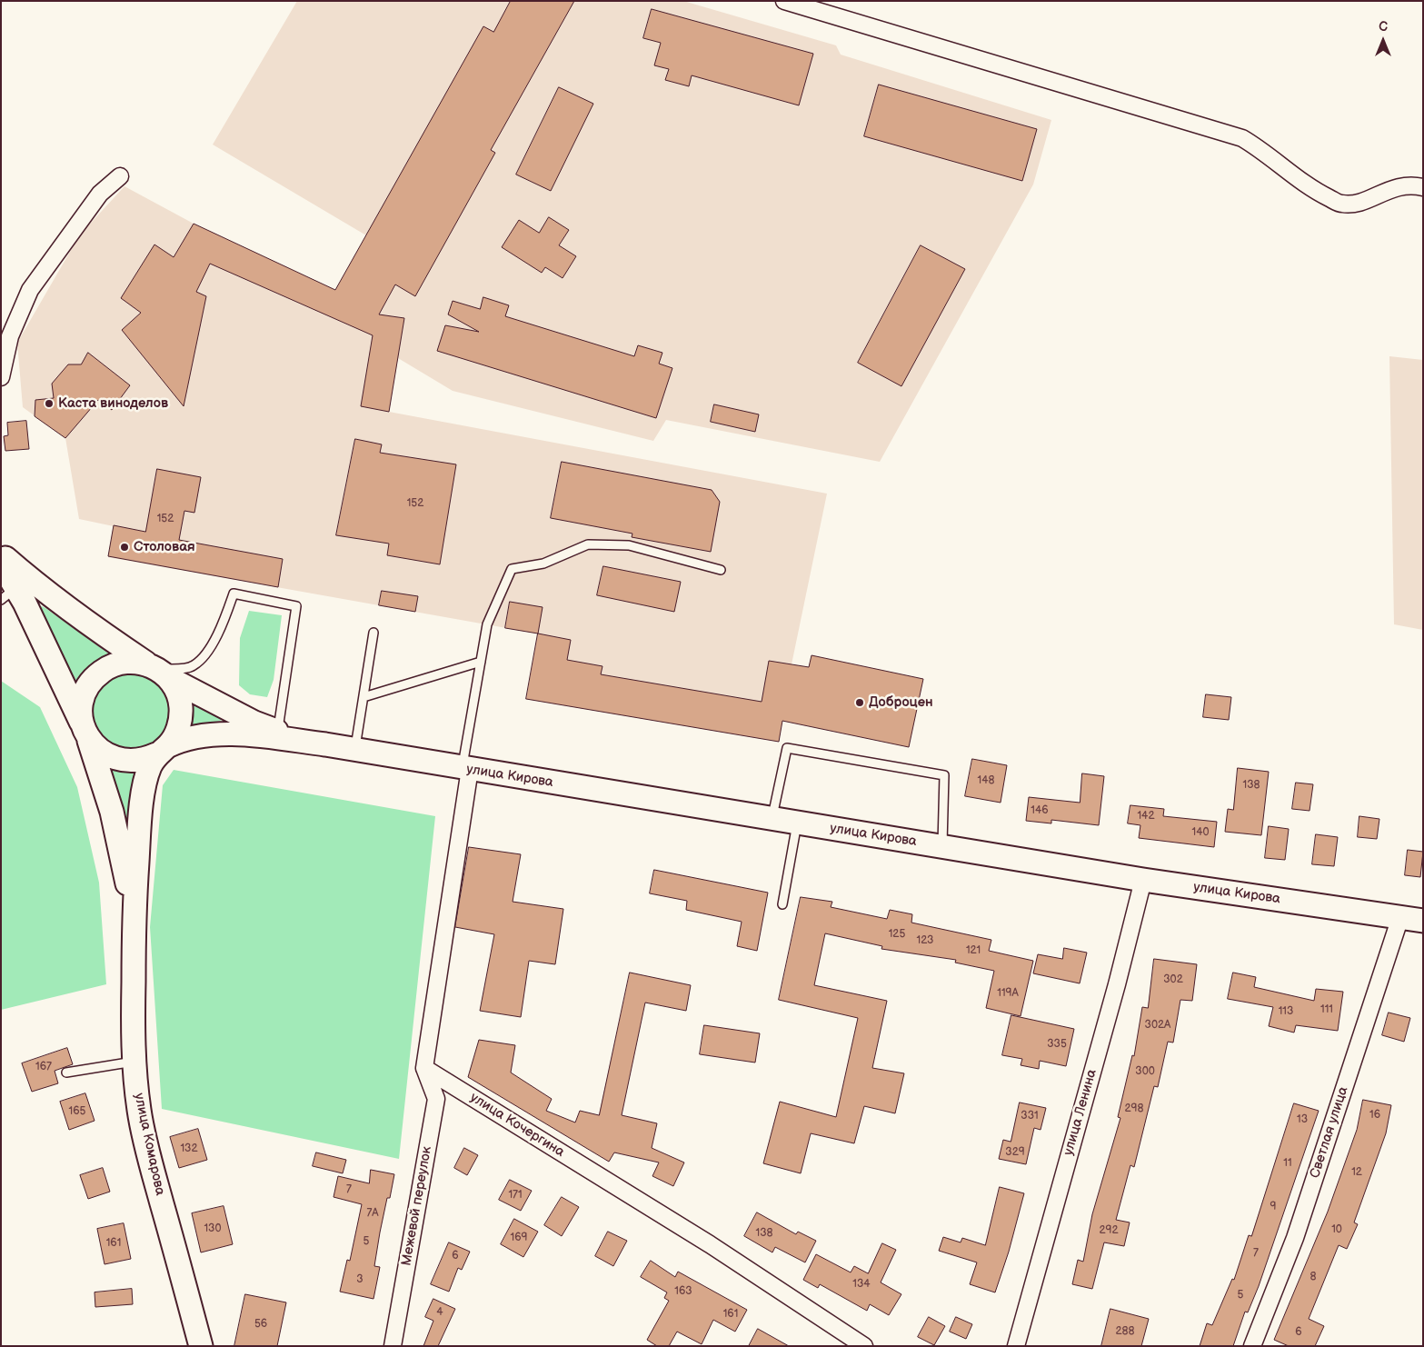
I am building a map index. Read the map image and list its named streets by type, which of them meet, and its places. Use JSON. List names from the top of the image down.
{
  "streets": {
    "main road": ["улица Кирова", "улица Комарова"],
    "street": [
      "улица Ленина",
      "улица Кочергина",
      "Светлая улица",
      "Межевой переулок"
    ]
  },
  "crossings": [
    ["улица Кирова", "улица Ленина"],
    ["улица Кирова", "Светлая улица"],
    ["улица Кочергина", "Межевой переулок"]
  ],
  "places": ["Каста виноделов", "Столовая", "Доброцен"],
  "house_numbers": [
    "152",
    "152",
    "148",
    "138",
    "146",
    "142",
    "140",
    "125",
    "123",
    "121",
    "302",
    "119А",
    "111",
    "113",
    "302А",
    "335",
    "167",
    "300",
    "298",
    "165",
    "16",
    "331",
    "13",
    "132",
    "329",
    "11",
    "12",
    "7",
    "171",
    "9",
    "7А",
    "130",
    "10",
    "292",
    "138",
    "169",
    "5",
    "161",
    "7",
    "6",
    "8",
    "3",
    "134",
    "163",
    "5",
    "4",
    "161",
    "56",
    "288",
    "6"
  ],
  "north": "top"
}
